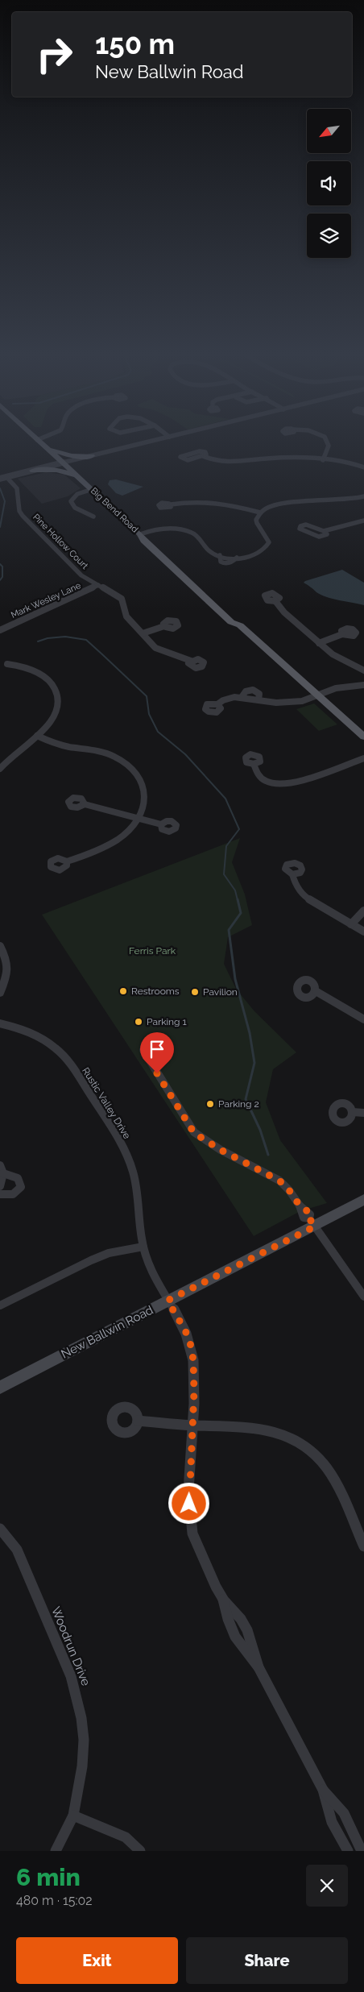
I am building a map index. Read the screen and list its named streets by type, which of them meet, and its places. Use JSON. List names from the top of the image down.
{
  "streets": {
    "main road": ["Big Bend Road", "New Ballwin Road"],
    "street": [
      "Pine Hollow Court",
      "Mark Wesley Lane",
      "Rustic Valley Drive",
      "Woodrun Drive"
    ]
  },
  "crossings": [
    ["Pine Hollow Court", "Mark Wesley Lane"],
    ["Rustic Valley Drive", "New Ballwin Road"]
  ],
  "parks": ["Ferris Park"],
  "places": [
    "Restrooms",
    "Pavilion",
    "Parking 1",
    "Parking 2"
  ],
  "north": "bottom left",
  "page": {
    "turn": ["150 m", "New Ballwin Road"],
    "heading": ["6 min", "480 m · 15:02"],
    "buttons": ["Exit", "Share"]
  }
}
